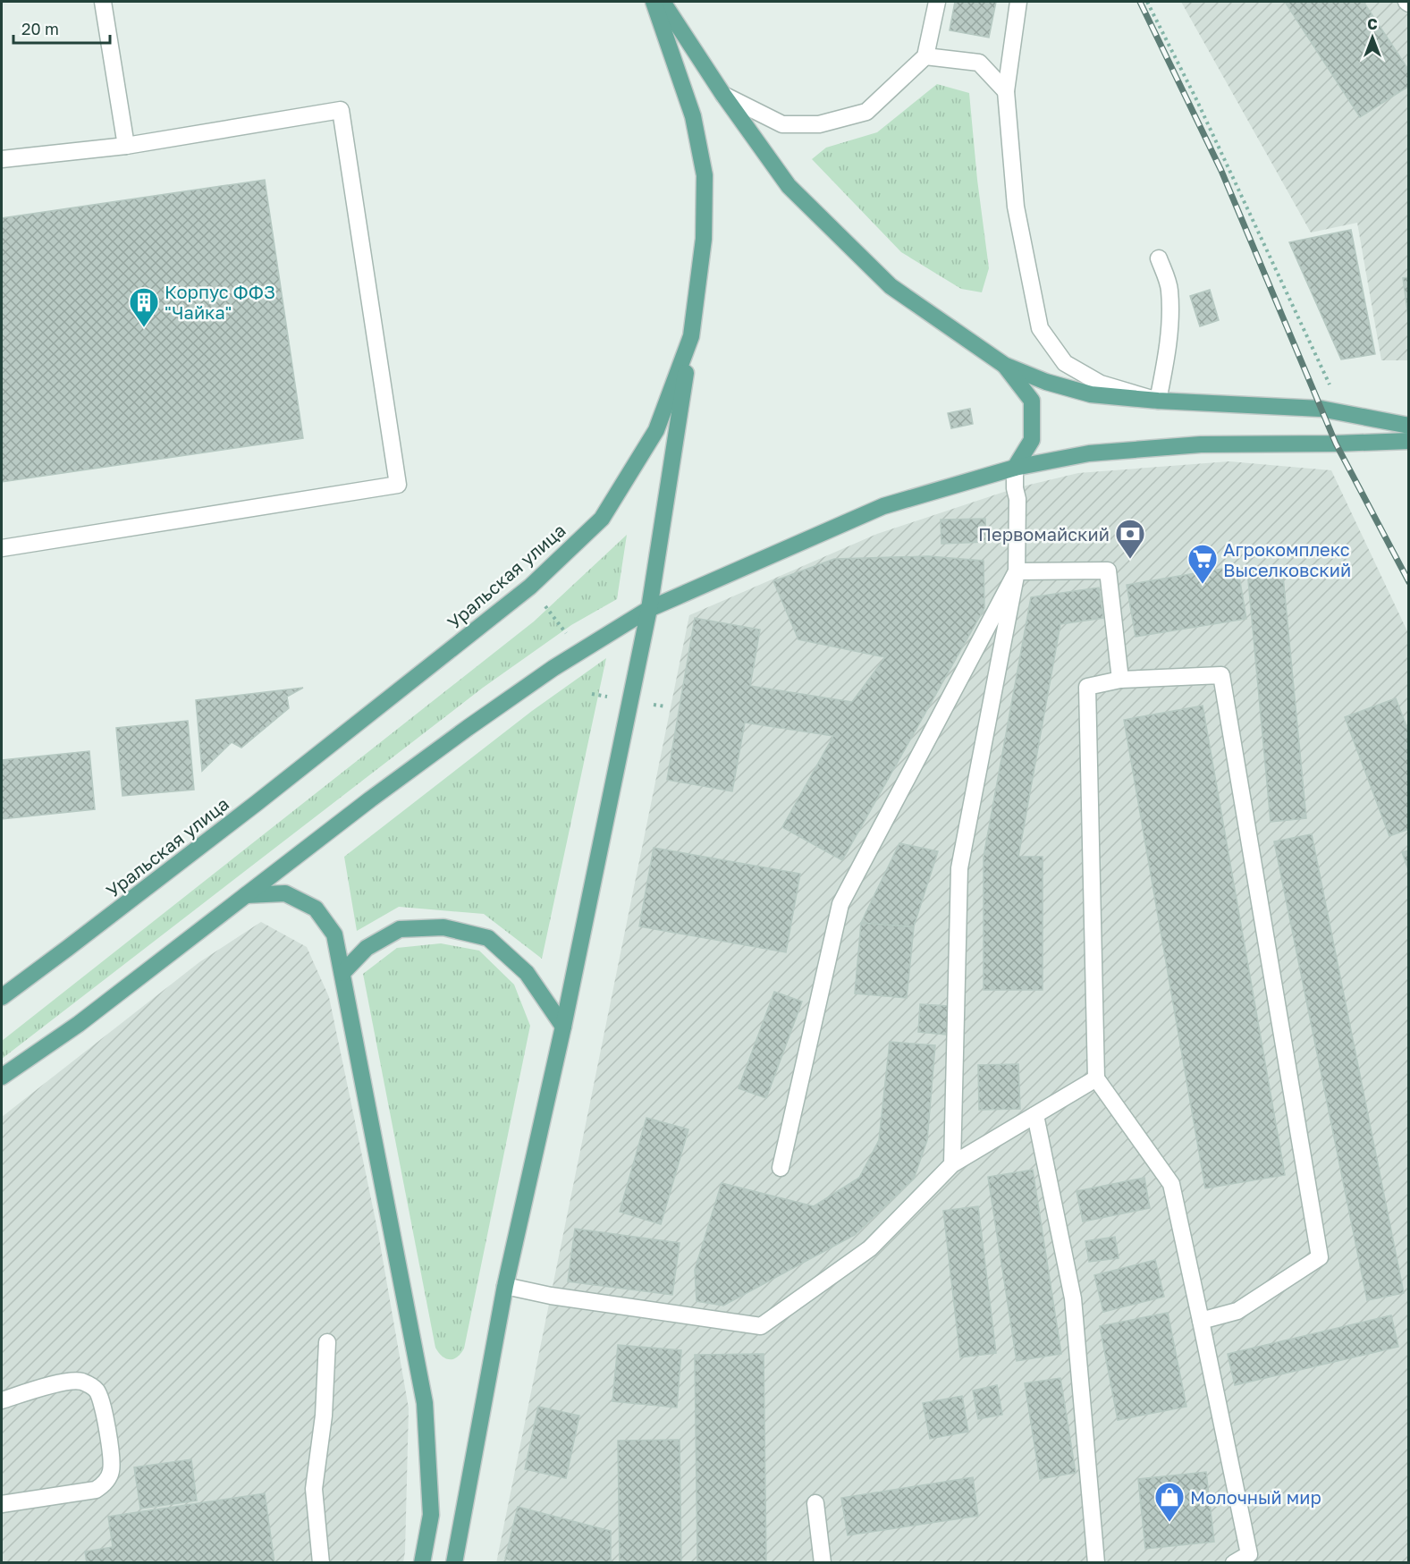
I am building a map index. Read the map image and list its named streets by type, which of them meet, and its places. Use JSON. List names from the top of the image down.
{
  "streets": {
    "main road": ["Уральская улица"]
  },
  "places": {
    "building": ["Корпус ФФЗ \"Чайка\""],
    "bank": ["Первомайский"],
    "supermarket": ["Агрокомплекс Выселковский"],
    "shop": ["Молочный мир"]
  },
  "scale_bar": "20 m",
  "north": "top"
}
